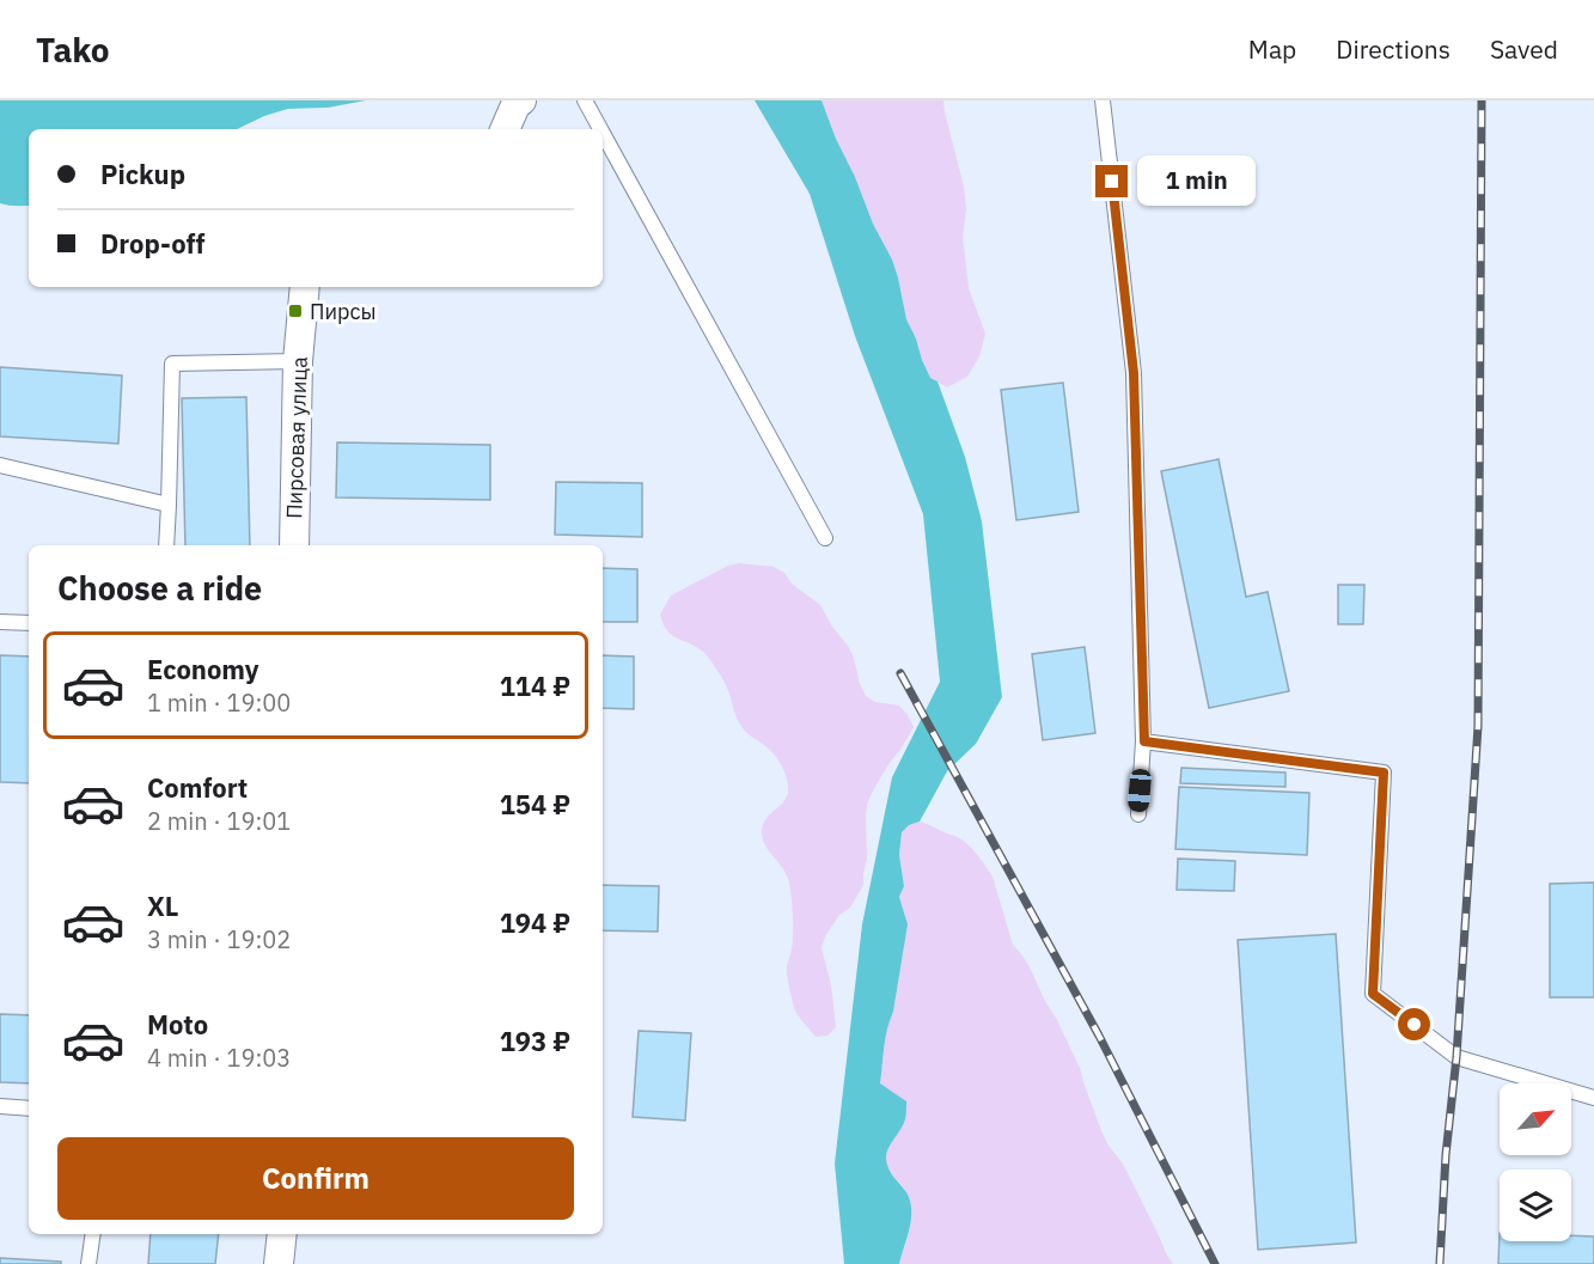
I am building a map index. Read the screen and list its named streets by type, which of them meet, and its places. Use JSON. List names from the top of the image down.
{
  "streets": {
    "street": ["Пирсовая улица"]
  },
  "places": {
    "transit": ["Пирсы"]
  },
  "north": "top right",
  "page": {
    "header": "Tako",
    "nav": ["Map", "Directions", "Saved"],
    "banner": ["Pickup", "Drop-off"],
    "bubble": "1 min",
    "heading": "Choose a ride",
    "list": [
      {
        "name": "Economy",
        "note": "1 min · 19:00",
        "value": "114 ₽"
      },
      {
        "name": "Comfort",
        "note": "2 min · 19:01",
        "value": "154 ₽"
      },
      {
        "name": "XL",
        "note": "3 min · 19:02",
        "value": "194 ₽"
      },
      {
        "name": "Moto",
        "note": "4 min · 19:03",
        "value": "193 ₽"
      }
    ],
    "buttons": "Confirm"
  }
}
